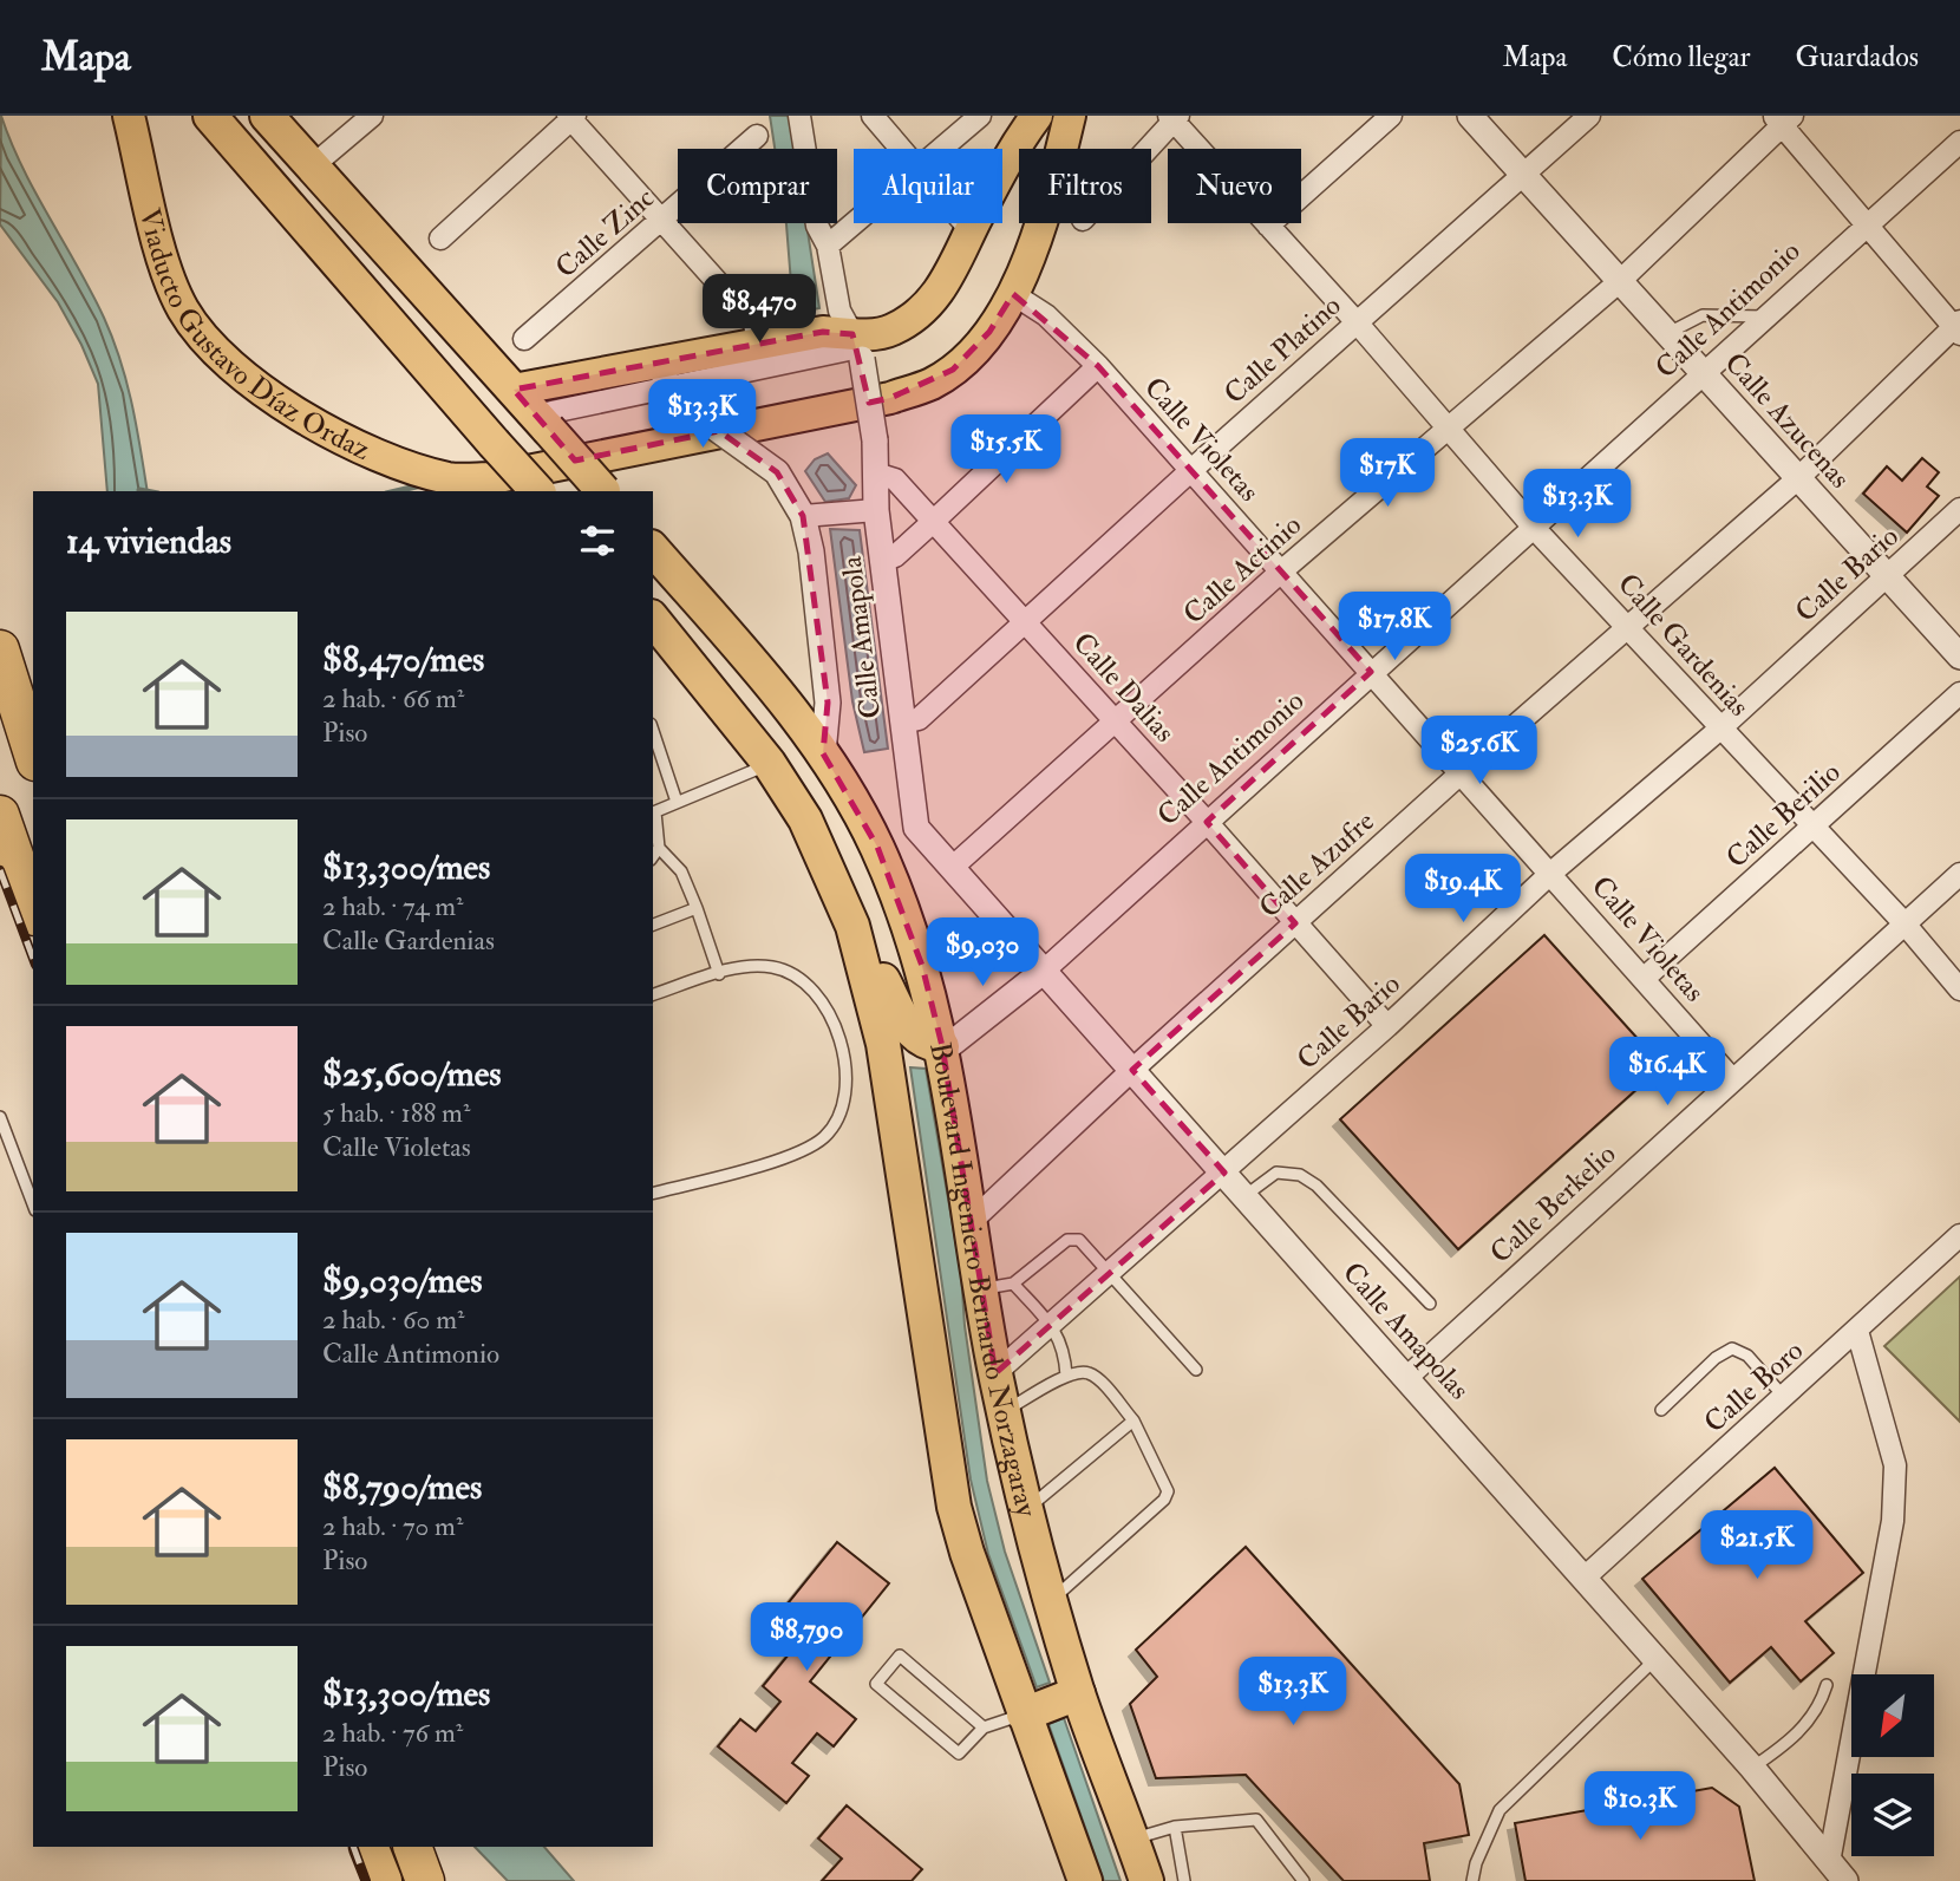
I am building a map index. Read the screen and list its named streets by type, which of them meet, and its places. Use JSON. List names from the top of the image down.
{
  "streets": {
    "highway": ["Boulevard Ingeniero Bernardo Norzagaray"],
    "main road": ["Viaducto Gustavo Díaz Ordaz"],
    "street": [
      "Calle Zinc",
      "Calle Antimonio",
      "Calle Platino",
      "Calle Azucenas",
      "Calle Violetas",
      "Calle Actinio",
      "Calle Bario",
      "Calle Amapola",
      "Calle Gardenias",
      "Calle Dalias",
      "Calle Berilio",
      "Calle Azufre",
      "Calle Berkelio",
      "Calle Amapolas",
      "Calle Boro"
    ]
  },
  "crossings": [
    ["Calle Antimonio", "Calle Azucenas"],
    ["Calle Antimonio", "Calle Violetas"],
    ["Calle Antimonio", "Calle Gardenias"],
    ["Calle Antimonio", "Calle Dalias"],
    ["Calle Antimonio", "Boulevard Ingeniero Bernardo Norzagaray"],
    ["Calle Antimonio", "Calle Amapolas"],
    ["Viaducto Gustavo Díaz Ordaz", "Calle Violetas"],
    ["Calle Platino", "Calle Azucenas"],
    ["Calle Platino", "Calle Violetas"],
    ["Calle Platino", "Calle Amapola"],
    ["Calle Platino", "Calle Gardenias"],
    ["Calle Platino", "Calle Dalias"],
    ["Calle Azucenas", "Calle Actinio"],
    ["Calle Azucenas", "Calle Bario"],
    ["Calle Azucenas", "Calle Azufre"],
    ["Calle Violetas", "Calle Actinio"],
    ["Calle Violetas", "Calle Bario"],
    ["Calle Violetas", "Calle Berilio"],
    ["Calle Violetas", "Calle Azufre"],
    ["Calle Violetas", "Calle Berkelio"],
    ["Calle Actinio", "Calle Gardenias"],
    ["Calle Actinio", "Calle Dalias"],
    ["Calle Actinio", "Calle Amapolas"],
    ["Calle Bario", "Calle Gardenias"],
    ["Calle Bario", "Calle Dalias"],
    ["Calle Bario", "Boulevard Ingeniero Bernardo Norzagaray"],
    ["Calle Bario", "Calle Amapolas"],
    ["Calle Amapola", "Calle Dalias"],
    ["Calle Amapola", "Calle Amapolas"],
    ["Calle Gardenias", "Calle Berilio"],
    ["Calle Gardenias", "Calle Azufre"],
    ["Calle Gardenias", "Calle Berkelio"],
    ["Calle Dalias", "Calle Azufre"],
    ["Calle Azufre", "Boulevard Ingeniero Bernardo Norzagaray"],
    ["Calle Azufre", "Calle Amapolas"],
    ["Calle Berkelio", "Calle Amapolas"],
    ["Calle Amapolas", "Calle Boro"]
  ],
  "north": "bottom left",
  "page": {
    "header": "Mapa",
    "nav": ["Mapa", "Cómo llegar", "Guardados"],
    "chip": [
      "Comprar",
      "Alquilar",
      "Filtros",
      "Nuevo"
    ],
    "price": [
      "$8,470",
      "$13.3K",
      "$15.5K",
      "$17K",
      "$13.3K",
      "$17.8K",
      "$25.6K",
      "$19.4K",
      "$9,030",
      "$16.4K",
      "$21.5K",
      "$8,790",
      "$13.3K",
      "$10.3K"
    ],
    "heading": "14 viviendas",
    "list": [
      {
        "name": "$8,470/mes",
        "note": "2 hab. · 66 m² · Piso"
      },
      {
        "name": "$13,300/mes",
        "note": "2 hab. · 74 m² · Calle Gardenias"
      },
      {
        "name": "$25,600/mes",
        "note": "5 hab. · 188 m² · Calle Violetas"
      },
      {
        "name": "$9,030/mes",
        "note": "2 hab. · 60 m² · Calle Antimonio"
      },
      {
        "name": "$8,790/mes",
        "note": "2 hab. · 70 m² · Piso"
      },
      {
        "name": "$13,300/mes",
        "note": "2 hab. · 76 m² · Piso"
      }
    ]
  }
}
